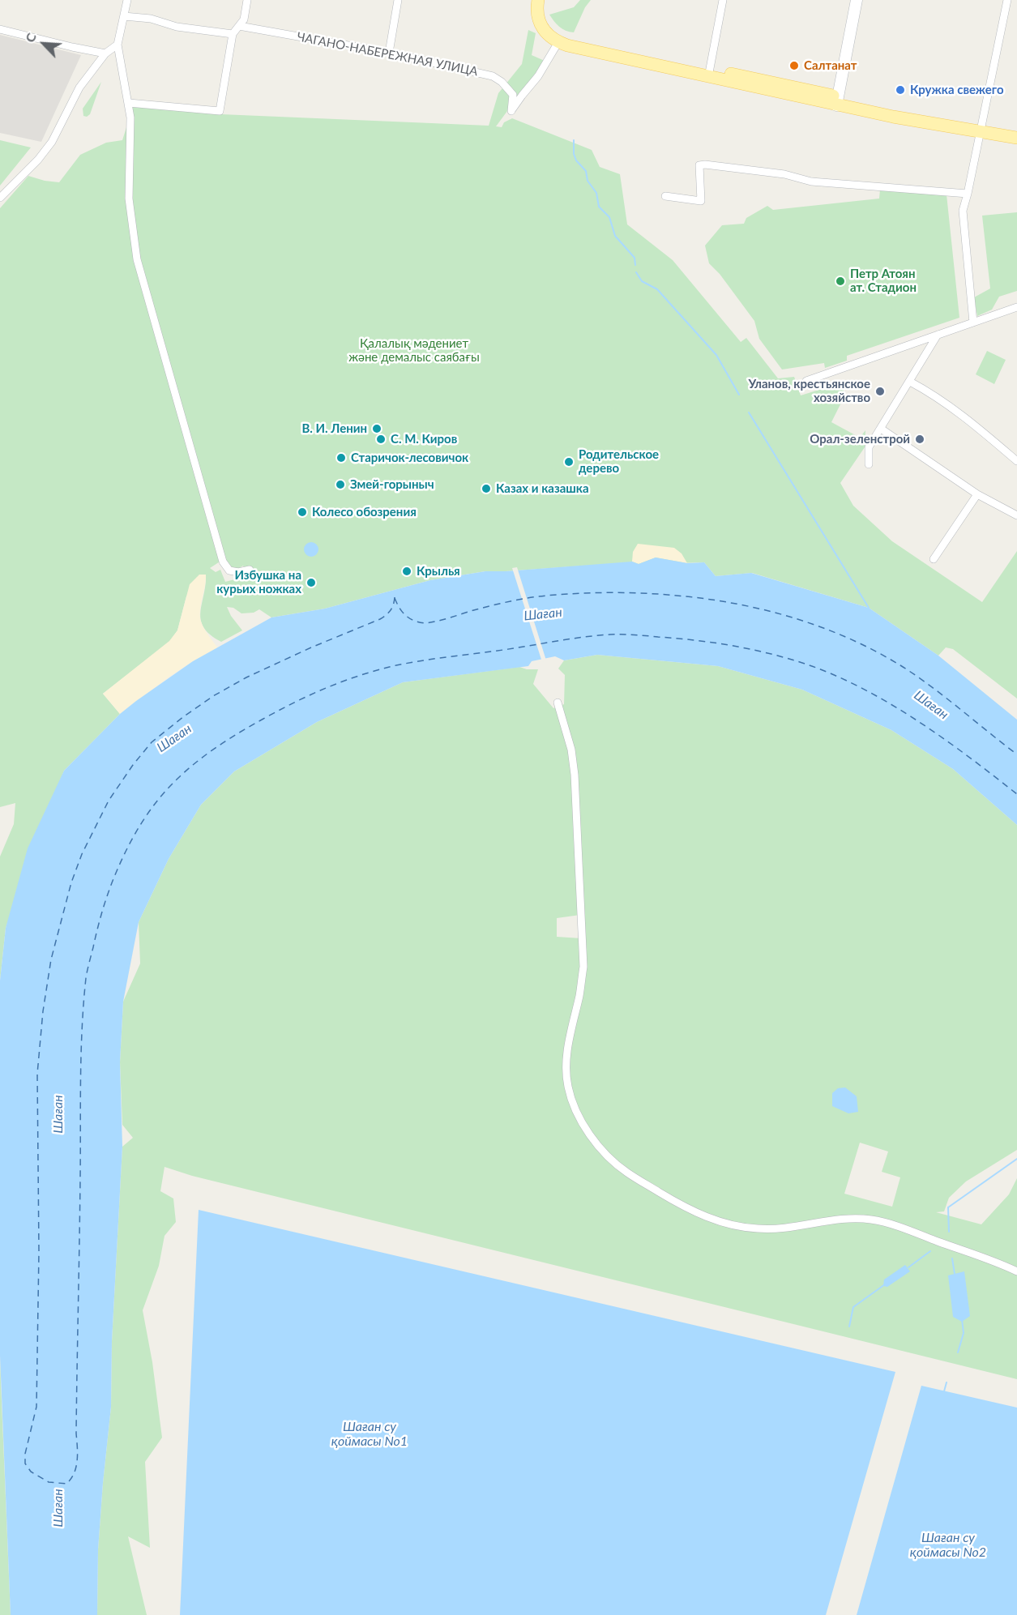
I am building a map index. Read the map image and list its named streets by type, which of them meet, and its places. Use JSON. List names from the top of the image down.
{
  "streets": {
    "street": ["ЧАГАНО-НАБЕРЕЖНАЯ УЛИЦА"]
  },
  "water": ["Шаған", "Шаған су қоймасы No1", "Шаған су қоймасы No2"],
  "parks": ["Қалалық мәдениет және демалыс саябағы"],
  "places": [
    "Салтанат",
    "Кружка свежего",
    "Петр Атоян ат. Стадион",
    "Уланов, крестьянское хозяйство",
    "В. И. Ленин",
    "С. М. Киров",
    "Орал-зеленстрой",
    "Старичок-лесовичок",
    "Родительское дерево",
    "Змей-горыныч",
    "Казах и казашка",
    "Колесо обозрения",
    "Крылья",
    "Избушка на курьих ножках"
  ],
  "north": "top left"
}
